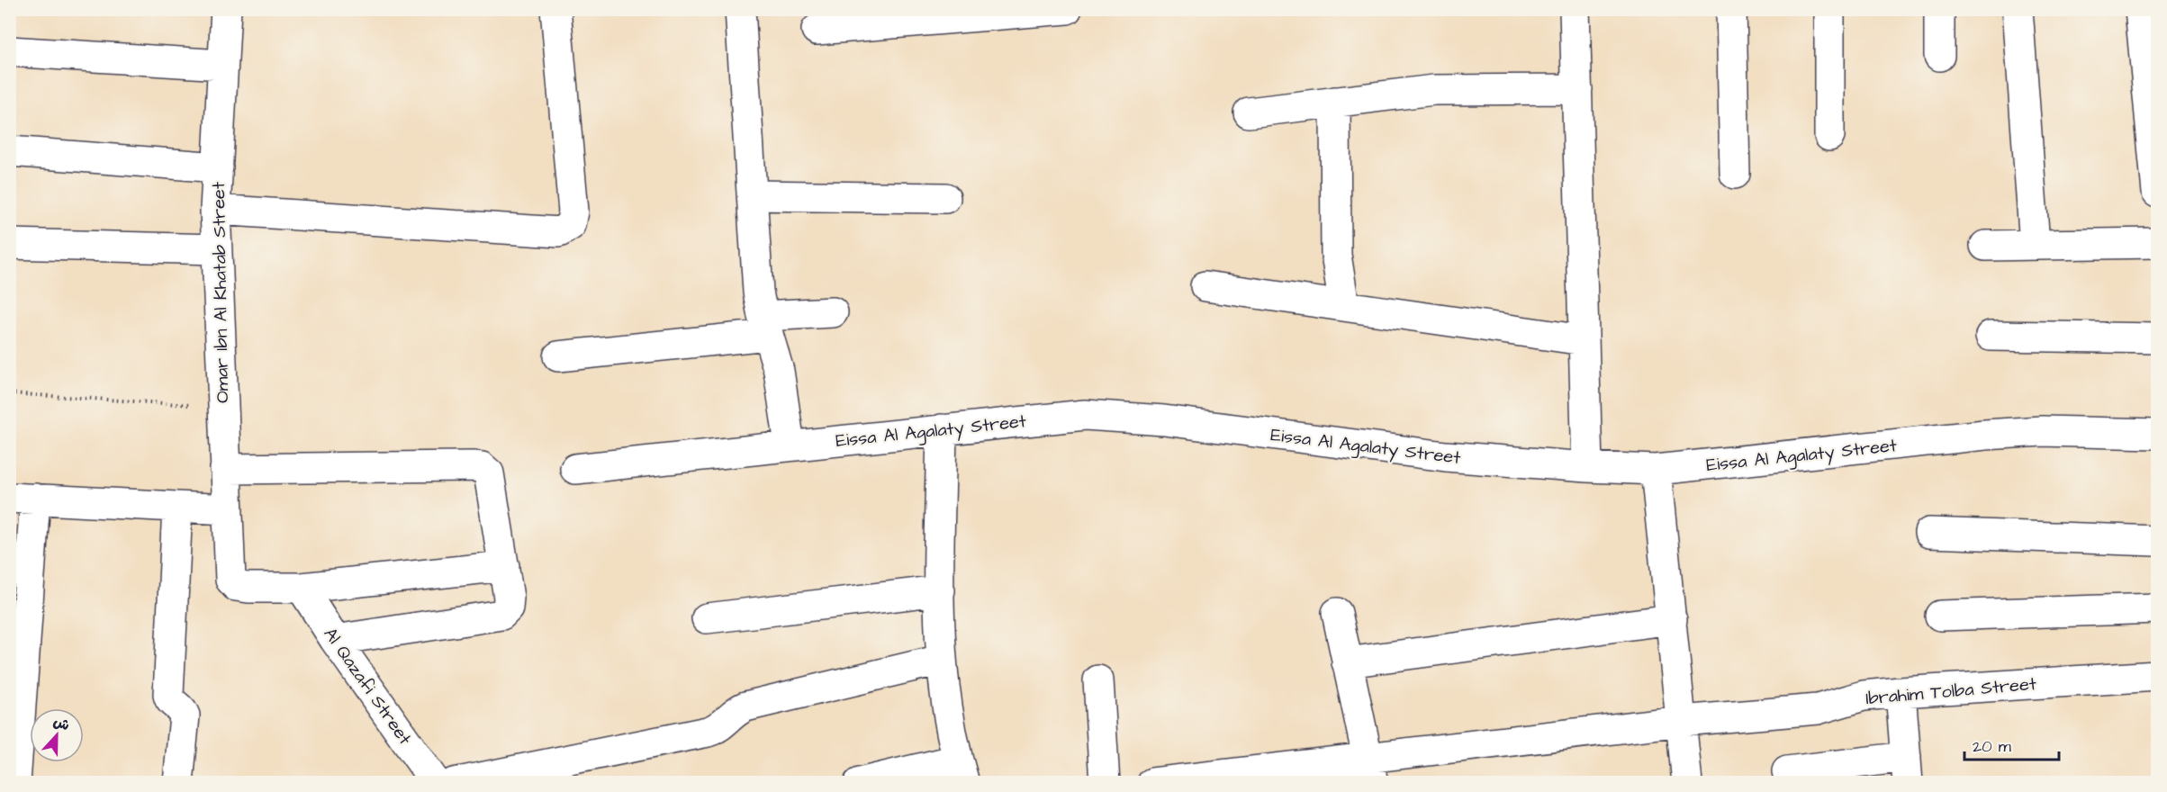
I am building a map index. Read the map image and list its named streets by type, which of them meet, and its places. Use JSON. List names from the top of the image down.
{
  "streets": {
    "street": [
      "Omar Ibn Al Khatab Street",
      "Eissa Al Agalaty Street",
      "Al Qazafi Street",
      "Ibrahim Tolba Street"
    ]
  },
  "crossings": [
    ["Omar Ibn Al Khatab Street", "Al Qazafi Street"]
  ],
  "scale_bar": "20 m",
  "north": "top"
}
